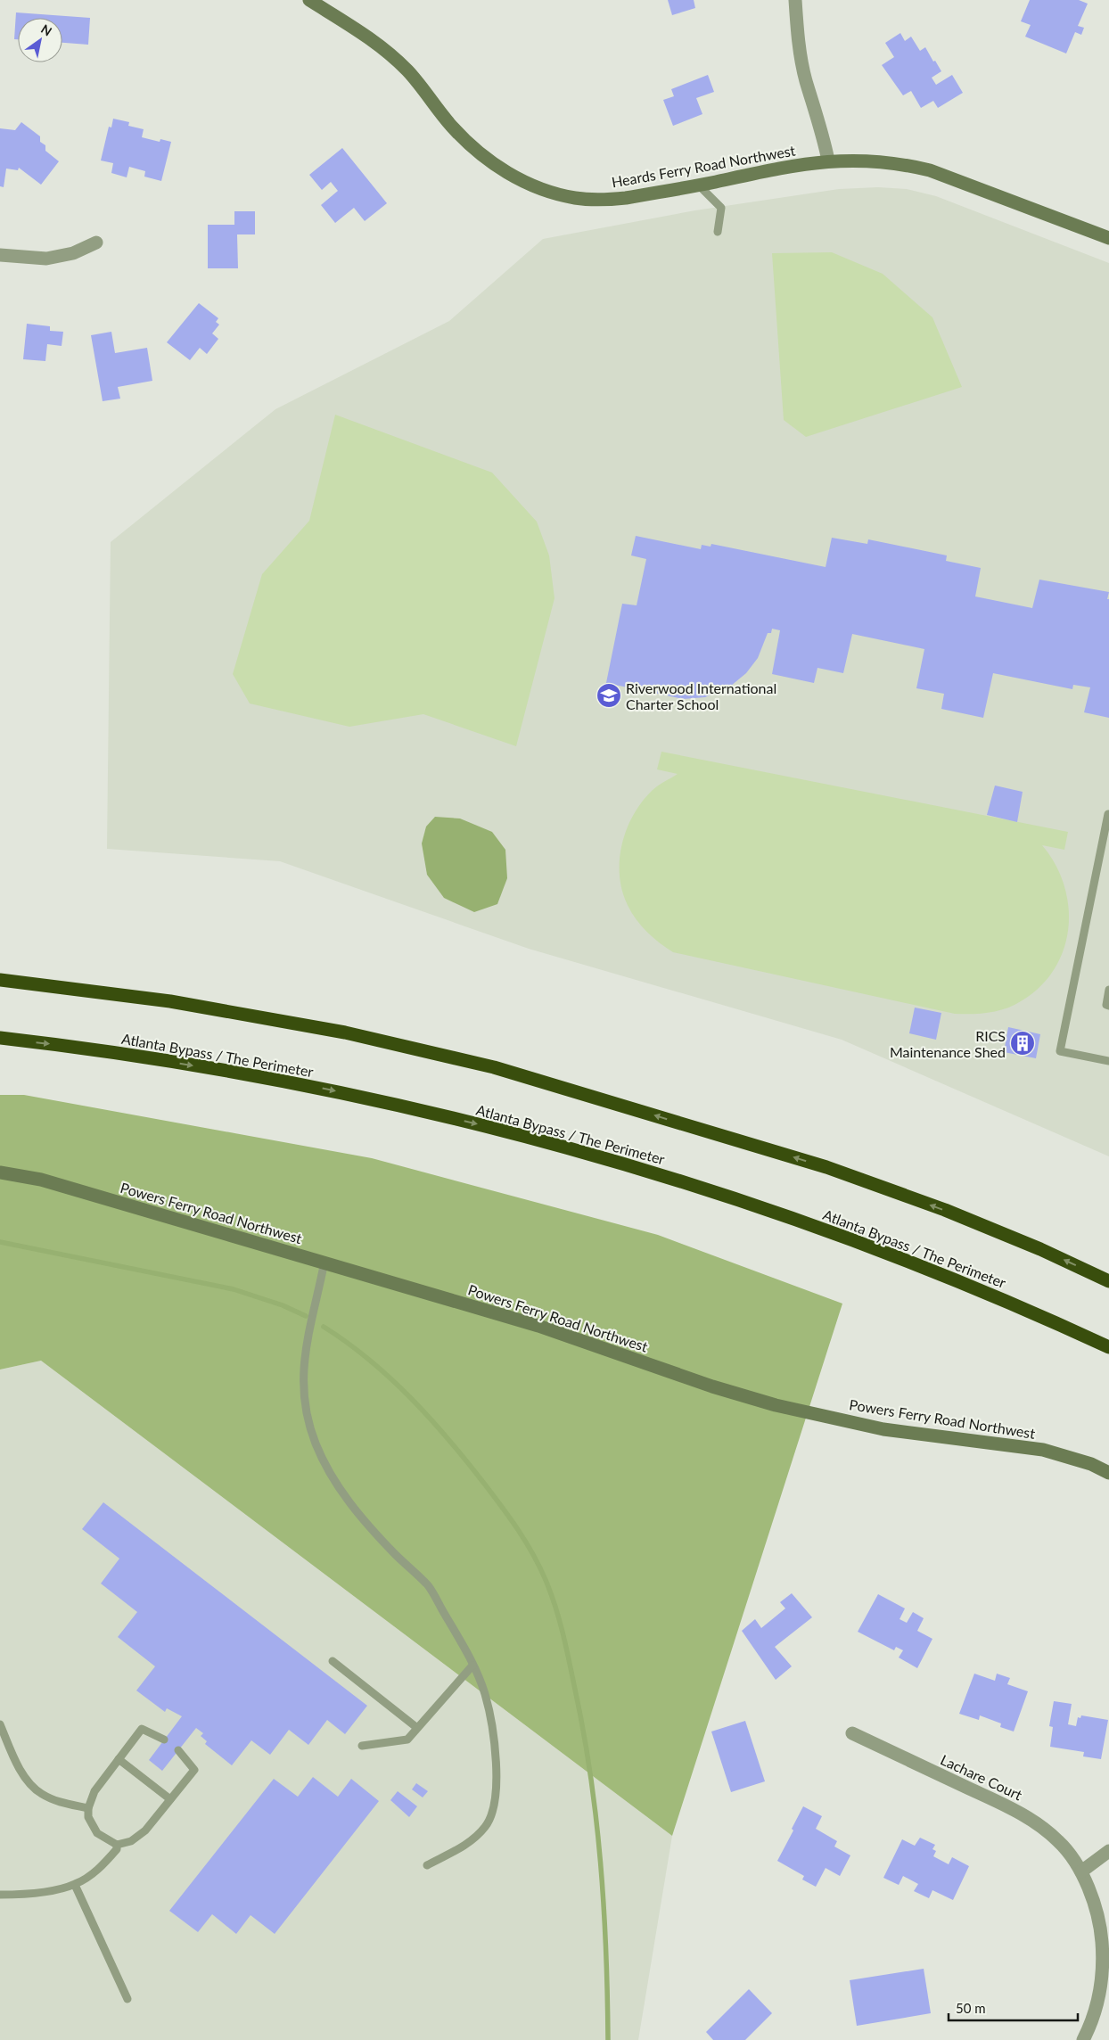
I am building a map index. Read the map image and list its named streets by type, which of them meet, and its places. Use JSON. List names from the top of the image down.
{
  "streets": {
    "highway": ["Atlanta Bypass / The Perimeter"],
    "street": ["Heards Ferry Road Northwest", "Powers Ferry Road Northwest", "Lachare Court"]
  },
  "places": {
    "school or university": ["Riverwood International Charter School"],
    "building": ["RICS Maintenance Shed"]
  },
  "scale_bar": "50 m",
  "north": "top right"
}
